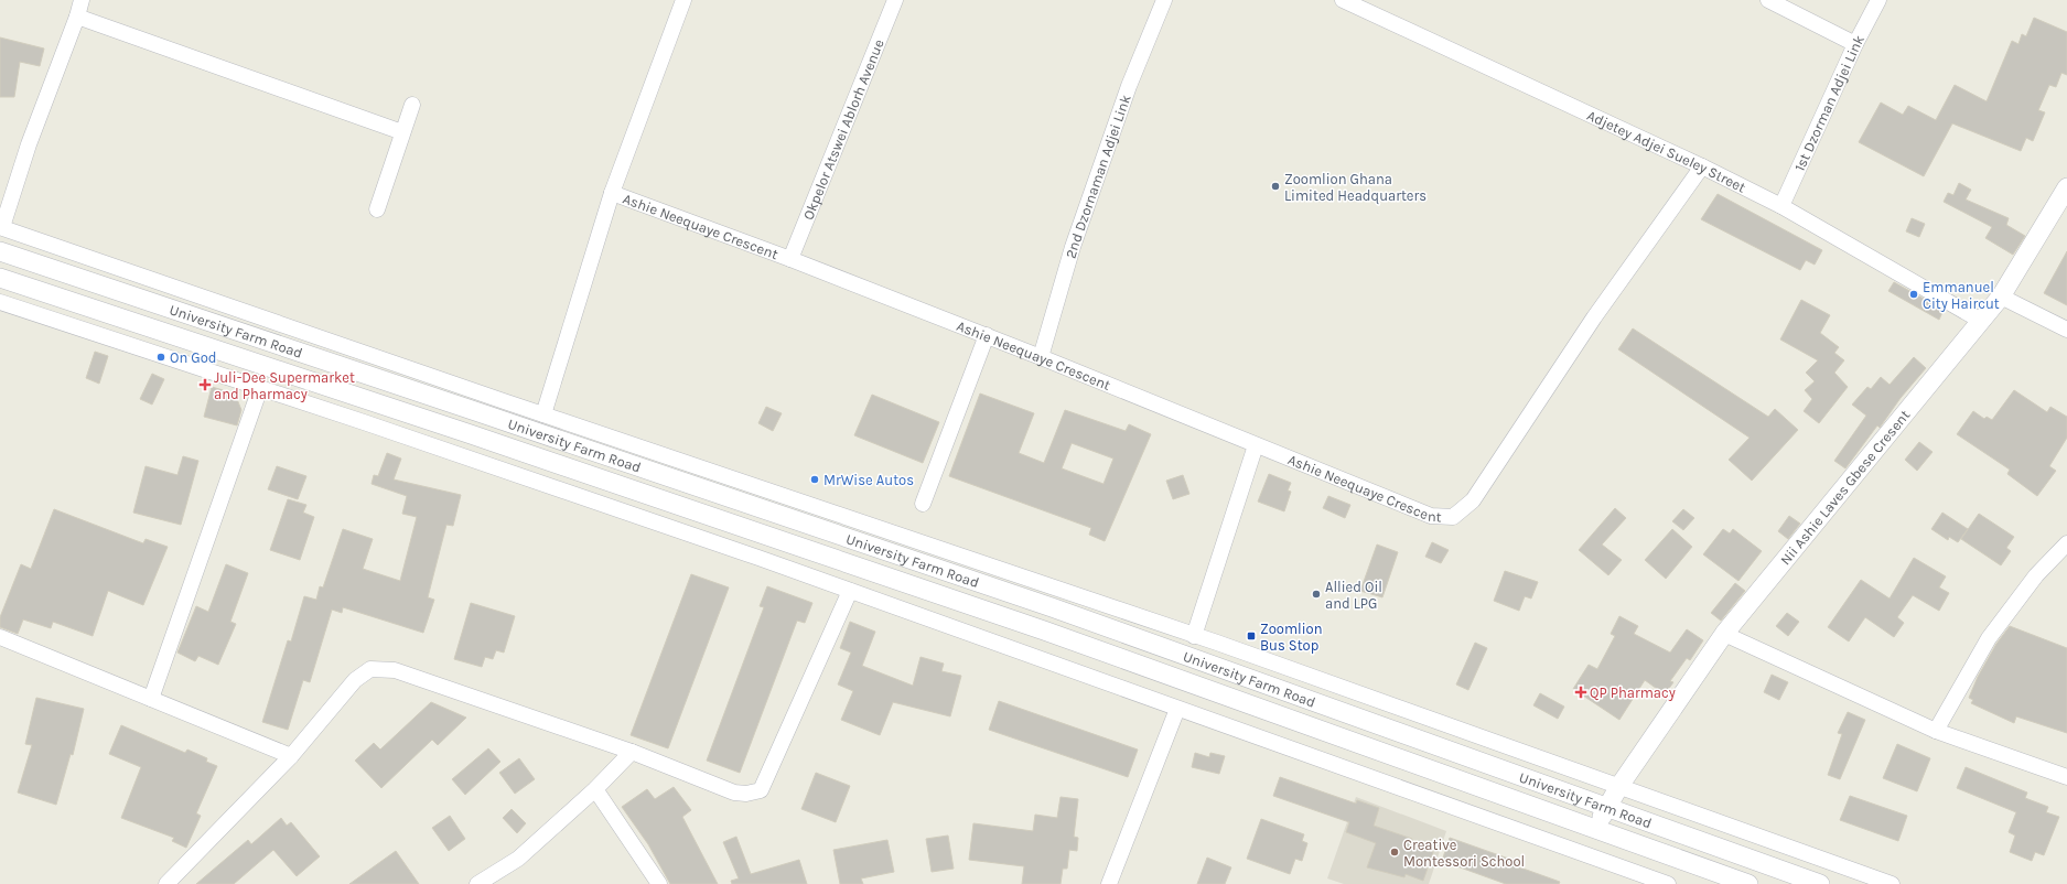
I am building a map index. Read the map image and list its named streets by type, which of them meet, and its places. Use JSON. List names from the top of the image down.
{
  "streets": {
    "street": [
      "1st Dzorman Adjei Link",
      "Okpelor Atswei Ablorh Avenue",
      "Adjetey Adjei Sueley Street",
      "2nd Dzornaman Adjei Link",
      "Ashie Neequaye Crescent",
      "University Farm Road",
      "Nii Ashie Laves Gbese Cresent"
    ]
  },
  "crossings": [
    ["1st Dzorman Adjei Link", "Adjetey Adjei Sueley Street"],
    ["Okpelor Atswei Ablorh Avenue", "Ashie Neequaye Crescent"],
    ["Adjetey Adjei Sueley Street", "Ashie Neequaye Crescent"],
    ["Adjetey Adjei Sueley Street", "Nii Ashie Laves Gbese Cresent"],
    ["2nd Dzornaman Adjei Link", "Ashie Neequaye Crescent"],
    ["University Farm Road", "Nii Ashie Laves Gbese Cresent"]
  ],
  "places": {
    "other": [
      "Zoomlion Ghana Limited Headquarters",
      "Emmanuel City Haircut",
      "On God",
      "MrWise Autos",
      "Allied Oil and LPG",
      "Creative Montessori School"
    ],
    "health": ["Juli-Dee Supermarket and Pharmacy", "QP Pharmacy"],
    "transit": ["Zoomlion Bus Stop"]
  }
}
